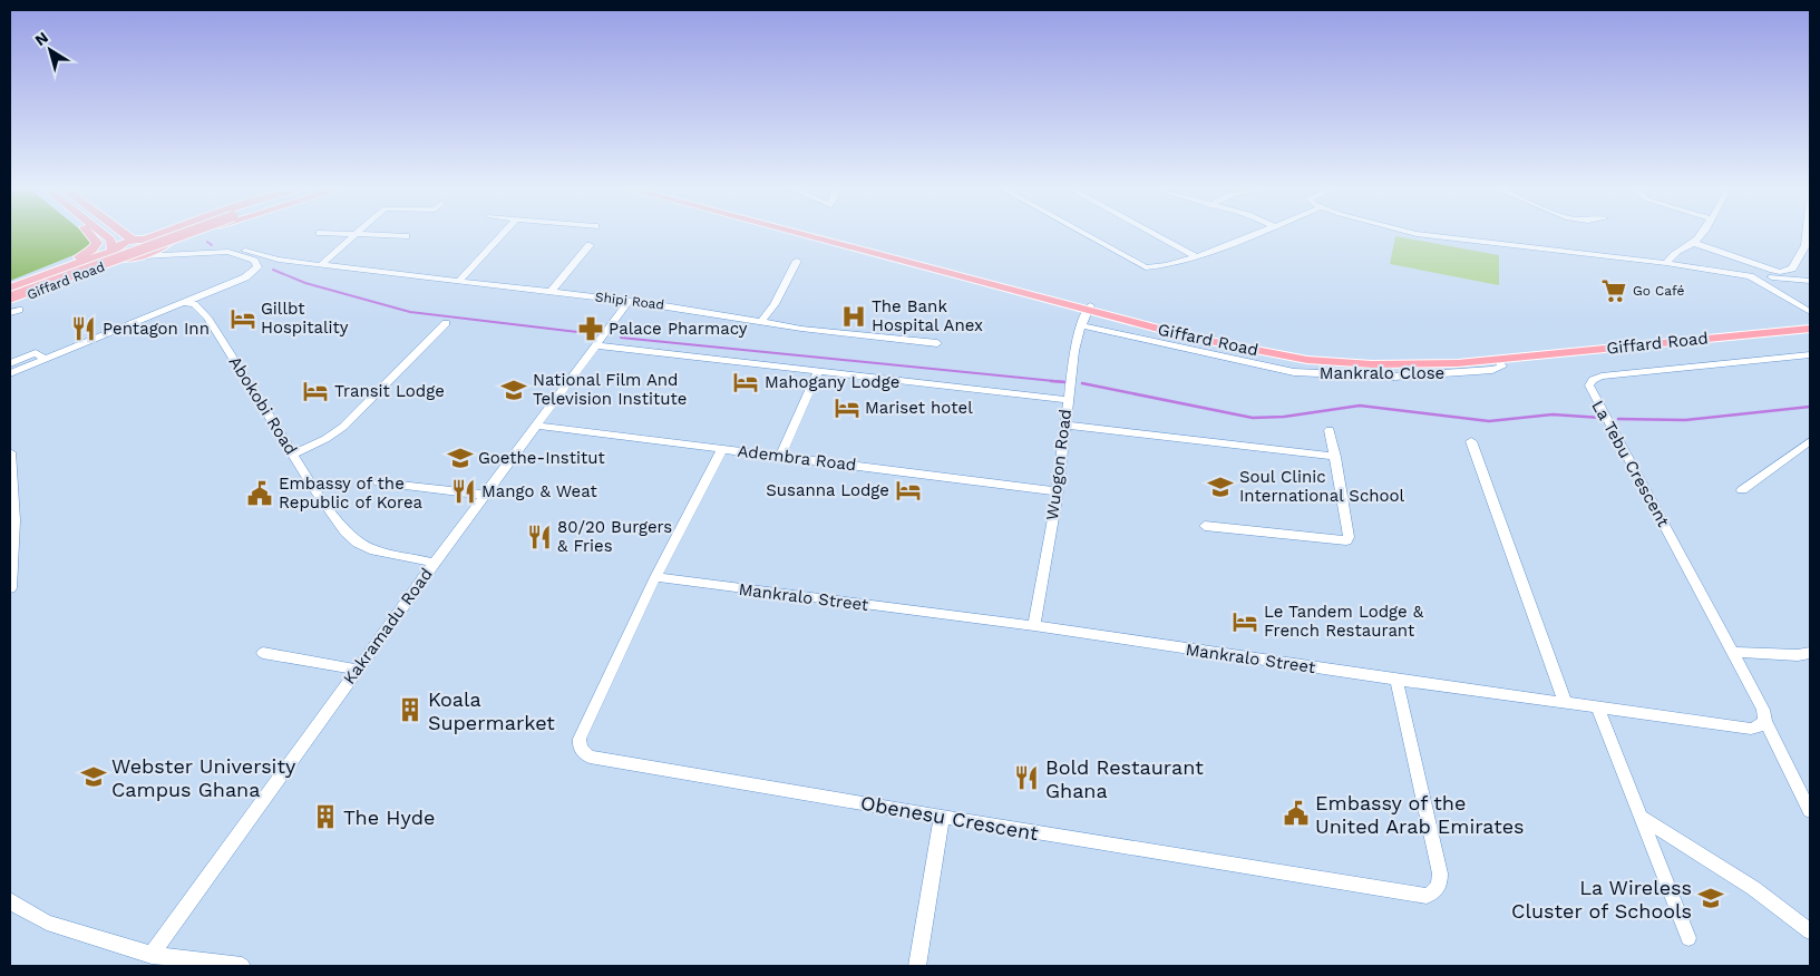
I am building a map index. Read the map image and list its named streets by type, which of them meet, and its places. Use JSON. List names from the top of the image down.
{
  "streets": {
    "main road": ["Giffard Road"],
    "street": [
      "Shipi Road",
      "Mankralo Close",
      "Abokobi Road",
      "Adembra Road",
      "La Tebu Crescent",
      "Wuogon Road",
      "Mankralo Street",
      "Kakramadu Road",
      "Obenesu Crescent"
    ]
  },
  "crossings": [
    ["Giffard Road", "Mankralo Close"],
    ["Giffard Road", "Wuogon Road"],
    ["Shipi Road", "Kakramadu Road"],
    ["Mankralo Close", "Wuogon Road"],
    ["Abokobi Road", "Kakramadu Road"],
    ["Adembra Road", "Wuogon Road"],
    ["Adembra Road", "Kakramadu Road"],
    ["Adembra Road", "Obenesu Crescent"],
    ["Wuogon Road", "Mankralo Street"],
    ["Mankralo Street", "Obenesu Crescent"]
  ],
  "places": {
    "supermarket": ["Go Café"],
    "hospital": ["The Bank Hospital Anex"],
    "hotel": [
      "Gillbt Hospitality",
      "Mahogany Lodge",
      "Transit Lodge",
      "Mariset hotel",
      "Susanna Lodge",
      "Le Tandem Lodge & French Restaurant"
    ],
    "restaurant": [
      "Pentagon Inn",
      "Mango & Weat",
      "80/20 Burgers & Fries",
      "Bold Restaurant Ghana"
    ],
    "pharmacy": ["Palace Pharmacy"],
    "school or university": [
      "National Film And Television Institute",
      "Goethe-Institut",
      "Soul Clinic International School",
      "Webster University Campus Ghana",
      "La Wireless Cluster of Schools"
    ],
    "public building": ["Embassy of the Republic of Korea", "Embassy of the United Arab Emirates"],
    "building": ["Koala Supermarket", "The Hyde"]
  },
  "north": "top left"
}
